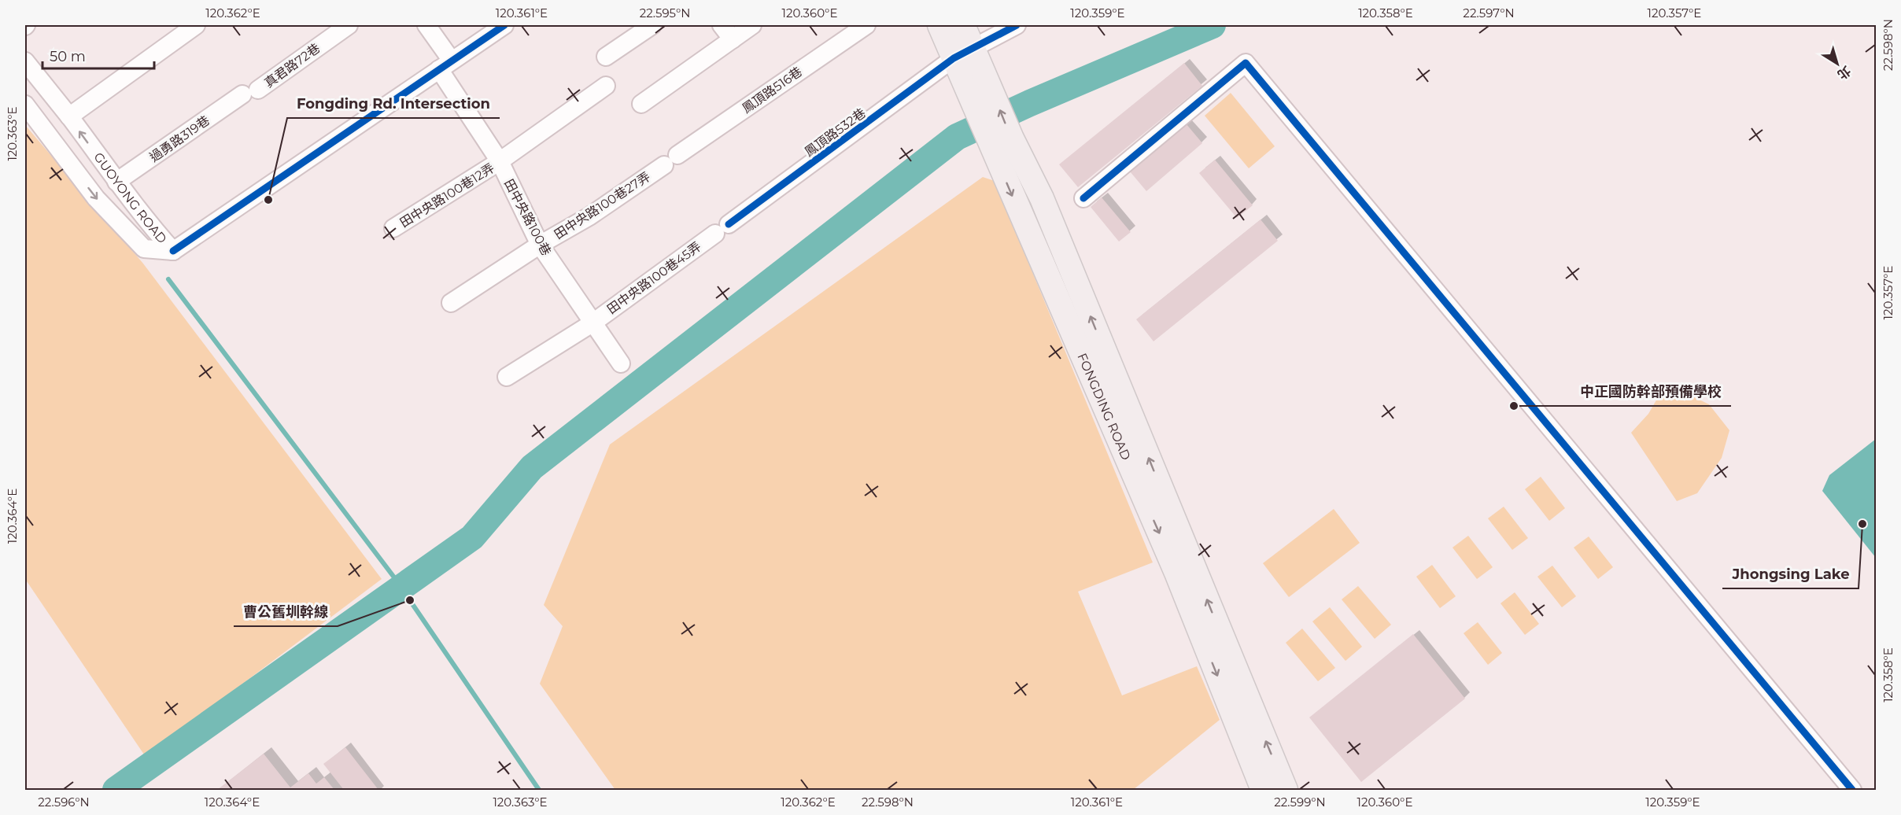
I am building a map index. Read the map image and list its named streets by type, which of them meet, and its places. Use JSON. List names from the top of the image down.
{
  "streets": {
    "main road": ["FONGDING ROAD"],
    "street": [
      "真君路72巷",
      "鳳頂路516巷",
      "鳳頂路532巷",
      "過勇路319巷",
      "田中央路100巷12弄",
      "GUOYONG ROAD",
      "田中央路100巷27弄",
      "田中央路100巷",
      "田中央路100巷45弄"
    ]
  },
  "crossings": [
    ["真君路72巷", "過勇路319巷"],
    ["鳳頂路516巷", "田中央路100巷27弄"],
    ["鳳頂路532巷", "田中央路100巷45弄"],
    ["鳳頂路532巷", "FONGDING ROAD"],
    ["過勇路319巷", "GUOYONG ROAD"],
    ["田中央路100巷12弄", "田中央路100巷"],
    ["田中央路100巷27弄", "田中央路100巷"],
    ["田中央路100巷", "田中央路100巷45弄"]
  ],
  "places": [
    "Fongding Rd. Intersection",
    "中正國防幹部預備學校",
    "Jhongsing Lake",
    "曹公舊圳幹線"
  ],
  "scale_bar": "50 m",
  "north": "bottom right",
  "coordinates": [
    "120.362°E",
    "120.361°E",
    "22.595°N",
    "120.360°E",
    "120.359°E",
    "120.358°E",
    "22.597°N",
    "120.357°E",
    "22.598°N",
    "120.363°E",
    "120.364°E",
    "22.596°N",
    "22.599°N"
  ]
}
